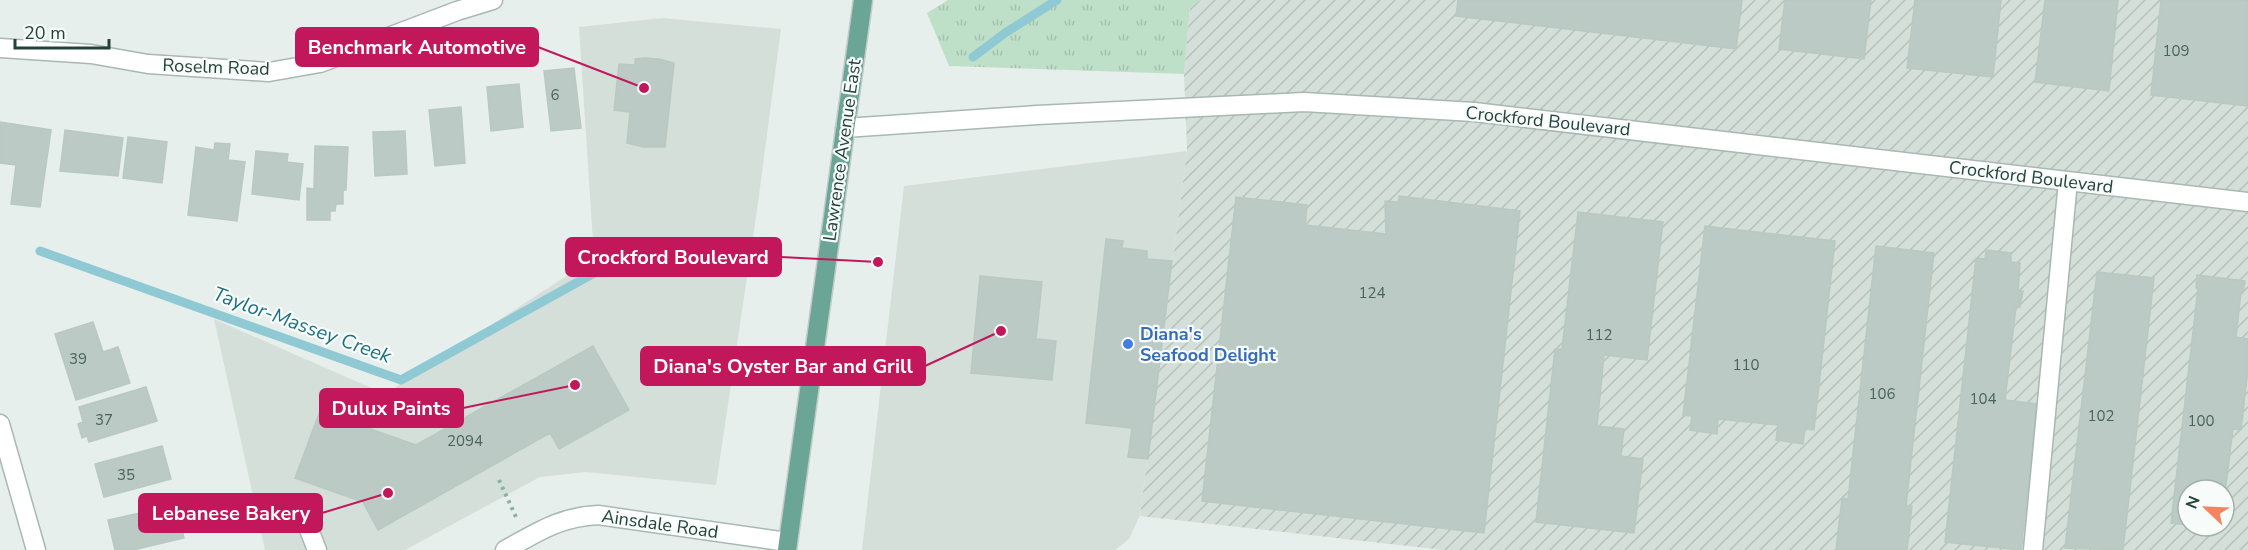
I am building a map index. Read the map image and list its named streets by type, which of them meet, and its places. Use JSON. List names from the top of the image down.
{
  "streets": {
    "main road": ["Lawrence Avenue East"],
    "street": ["Roselm Road", "Crockford Boulevard", "Ainsdale Road"]
  },
  "crossings": [
    ["Crockford Boulevard", "Lawrence Avenue East"],
    ["Lawrence Avenue East", "Ainsdale Road"]
  ],
  "water": ["Taylor-Massey Creek"],
  "places": [
    "Benchmark Automotive",
    "Crockford Boulevard",
    "Diana's Oyster Bar and Grill",
    "Diana's Seafood Delight",
    "Dulux Paints",
    "Lebanese Bakery"
  ],
  "house_numbers": [
    "109",
    "6",
    "124",
    "112",
    "39",
    "110",
    "106",
    "104",
    "102",
    "37",
    "100",
    "2094",
    "35"
  ],
  "scale_bar": "20 m",
  "north": "top left"
}
